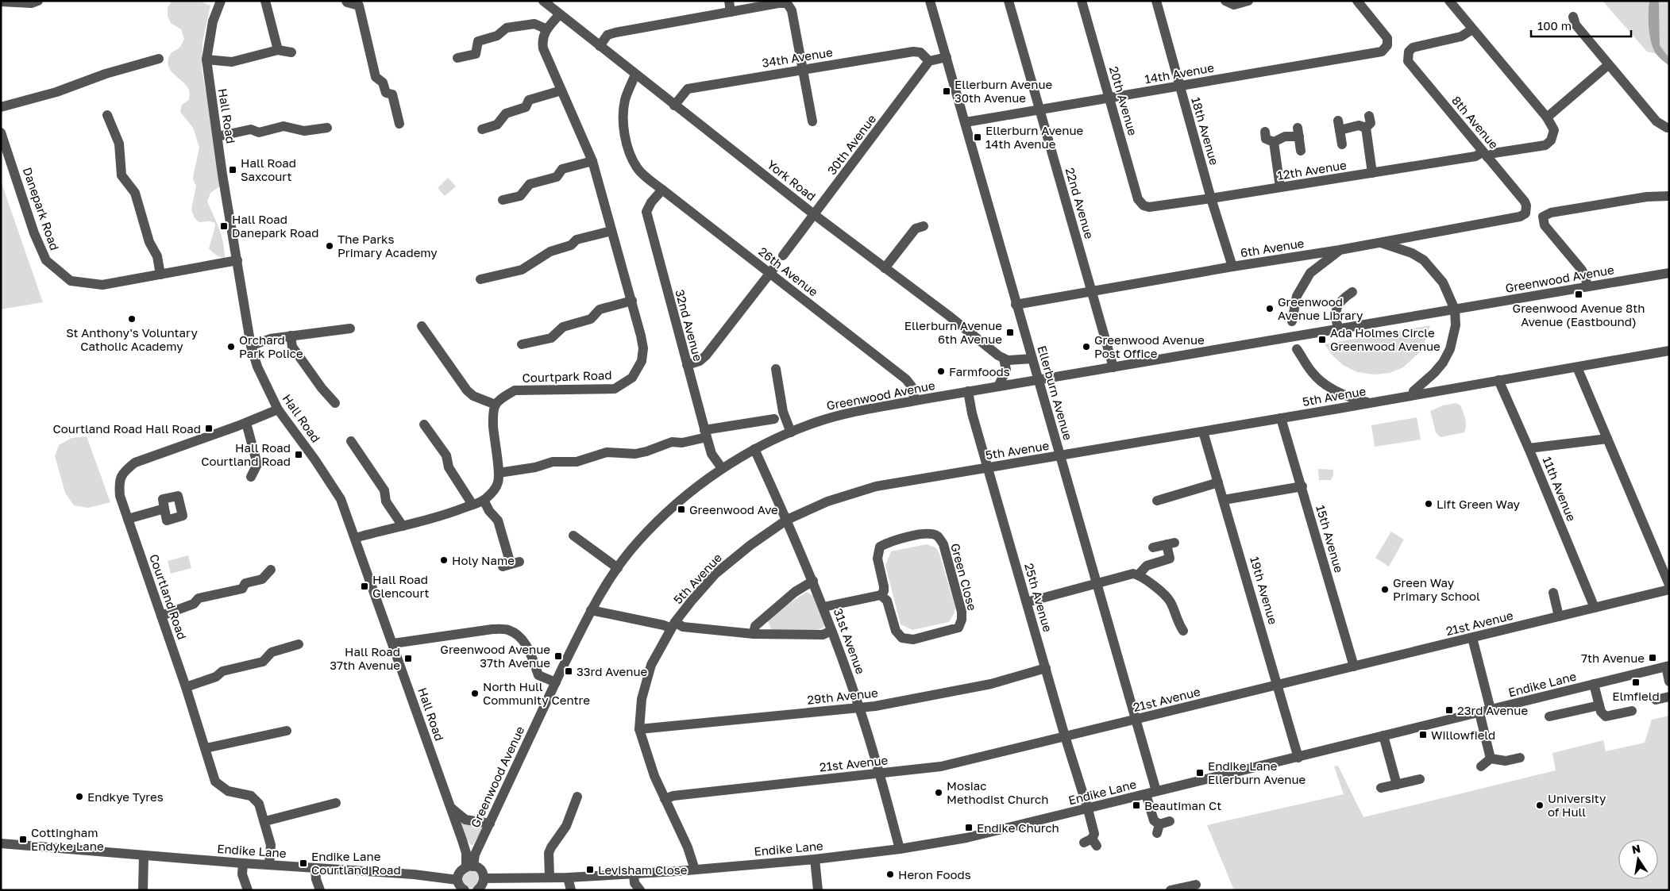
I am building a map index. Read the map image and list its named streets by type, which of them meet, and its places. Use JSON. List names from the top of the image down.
{
  "streets": {
    "street": [
      "34th Avenue",
      "14th Avenue",
      "20th Avenue",
      "Hall Road",
      "8th Avenue",
      "18th Avenue",
      "30th Avenue",
      "12th Avenue",
      "York Road",
      "22nd Avenue",
      "Danepark Road",
      "6th Avenue",
      "26th Avenue",
      "Greenwood Avenue",
      "32nd Avenue",
      "Courtpark Road",
      "Ellerburn Avenue",
      "5th Avenue",
      "11th Avenue",
      "15th Avenue",
      "Green Close",
      "19th Avenue",
      "Courtland Road",
      "25th Avenue",
      "21st Avenue",
      "31st Avenue",
      "Endike Lane",
      "29th Avenue"
    ]
  },
  "crossings": [
    ["34th Avenue", "30th Avenue"],
    ["34th Avenue", "York Road"],
    ["14th Avenue", "20th Avenue"],
    ["14th Avenue", "18th Avenue"],
    ["14th Avenue", "22nd Avenue"],
    ["14th Avenue", "Ellerburn Avenue"],
    ["20th Avenue", "12th Avenue"],
    ["Hall Road", "Danepark Road"],
    ["Hall Road", "Greenwood Avenue"],
    ["Hall Road", "Courtland Road"],
    ["8th Avenue", "12th Avenue"],
    ["8th Avenue", "6th Avenue"],
    ["18th Avenue", "12th Avenue"],
    ["18th Avenue", "6th Avenue"],
    ["30th Avenue", "York Road"],
    ["York Road", "26th Avenue"],
    ["York Road", "Courtpark Road"],
    ["22nd Avenue", "6th Avenue"],
    ["22nd Avenue", "Greenwood Avenue"],
    ["6th Avenue", "Ellerburn Avenue"],
    ["26th Avenue", "Greenwood Avenue"],
    ["26th Avenue", "32nd Avenue"],
    ["Greenwood Avenue", "32nd Avenue"],
    ["Greenwood Avenue", "Ellerburn Avenue"],
    ["Greenwood Avenue", "25th Avenue"],
    ["Greenwood Avenue", "31st Avenue"],
    ["Greenwood Avenue", "Endike Lane"],
    ["Ellerburn Avenue", "5th Avenue"],
    ["Ellerburn Avenue", "21st Avenue"],
    ["Ellerburn Avenue", "Endike Lane"],
    ["5th Avenue", "11th Avenue"],
    ["5th Avenue", "15th Avenue"],
    ["5th Avenue", "19th Avenue"],
    ["5th Avenue", "25th Avenue"],
    ["5th Avenue", "21st Avenue"],
    ["5th Avenue", "31st Avenue"],
    ["5th Avenue", "Endike Lane"],
    ["5th Avenue", "29th Avenue"],
    ["11th Avenue", "21st Avenue"],
    ["15th Avenue", "21st Avenue"],
    ["19th Avenue", "21st Avenue"],
    ["19th Avenue", "Endike Lane"],
    ["Courtland Road", "Endike Lane"],
    ["25th Avenue", "21st Avenue"],
    ["25th Avenue", "Endike Lane"],
    ["25th Avenue", "29th Avenue"],
    ["21st Avenue", "31st Avenue"],
    ["31st Avenue", "Endike Lane"],
    ["31st Avenue", "29th Avenue"]
  ],
  "places": {
    "transit": [
      "Ellerburn Avenue 30th Avenue",
      "Ellerburn Avenue 14th Avenue",
      "Hall Road Saxcourt",
      "Hall Road Danepark Road",
      "Greenwood Avenue 8th Avenue (Eastbound)",
      "Ellerburn Avenue 6th Avenue",
      "Ada Holmes Circle Greenwood Avenue",
      "Courtland Road Hall Road",
      "Hall Road Courtland Road",
      "Greenwood Ave",
      "Hall Road Glencourt",
      "Greenwood Avenue 37th Avenue",
      "7th Avenue",
      "Hall Road 37th Avenue",
      "33rd Avenue",
      "Elmfield",
      "23rd Avenue",
      "Willowfield",
      "Endike Lane Ellerburn Avenue",
      "Beautiman Ct",
      "Endike Church",
      "Cottingham Endyke Lane",
      "Endike Lane Courtland Road",
      "Levisham Close"
    ],
    "other": [
      "The Parks Primary Academy",
      "Greenwood Avenue Library",
      "St Anthony's Voluntary Catholic Academy",
      "Orchard Park Police",
      "Greenwood Avenue Post Office",
      "Farmfoods",
      "Lift Green Way",
      "Holy Name",
      "Green Way Primary School",
      "North Hull Community Centre",
      "Mosiac Methodist Church",
      "Endkye Tyres",
      "University of Hull",
      "Heron Foods"
    ]
  },
  "scale_bar": "100 m",
  "north": "top"
}
